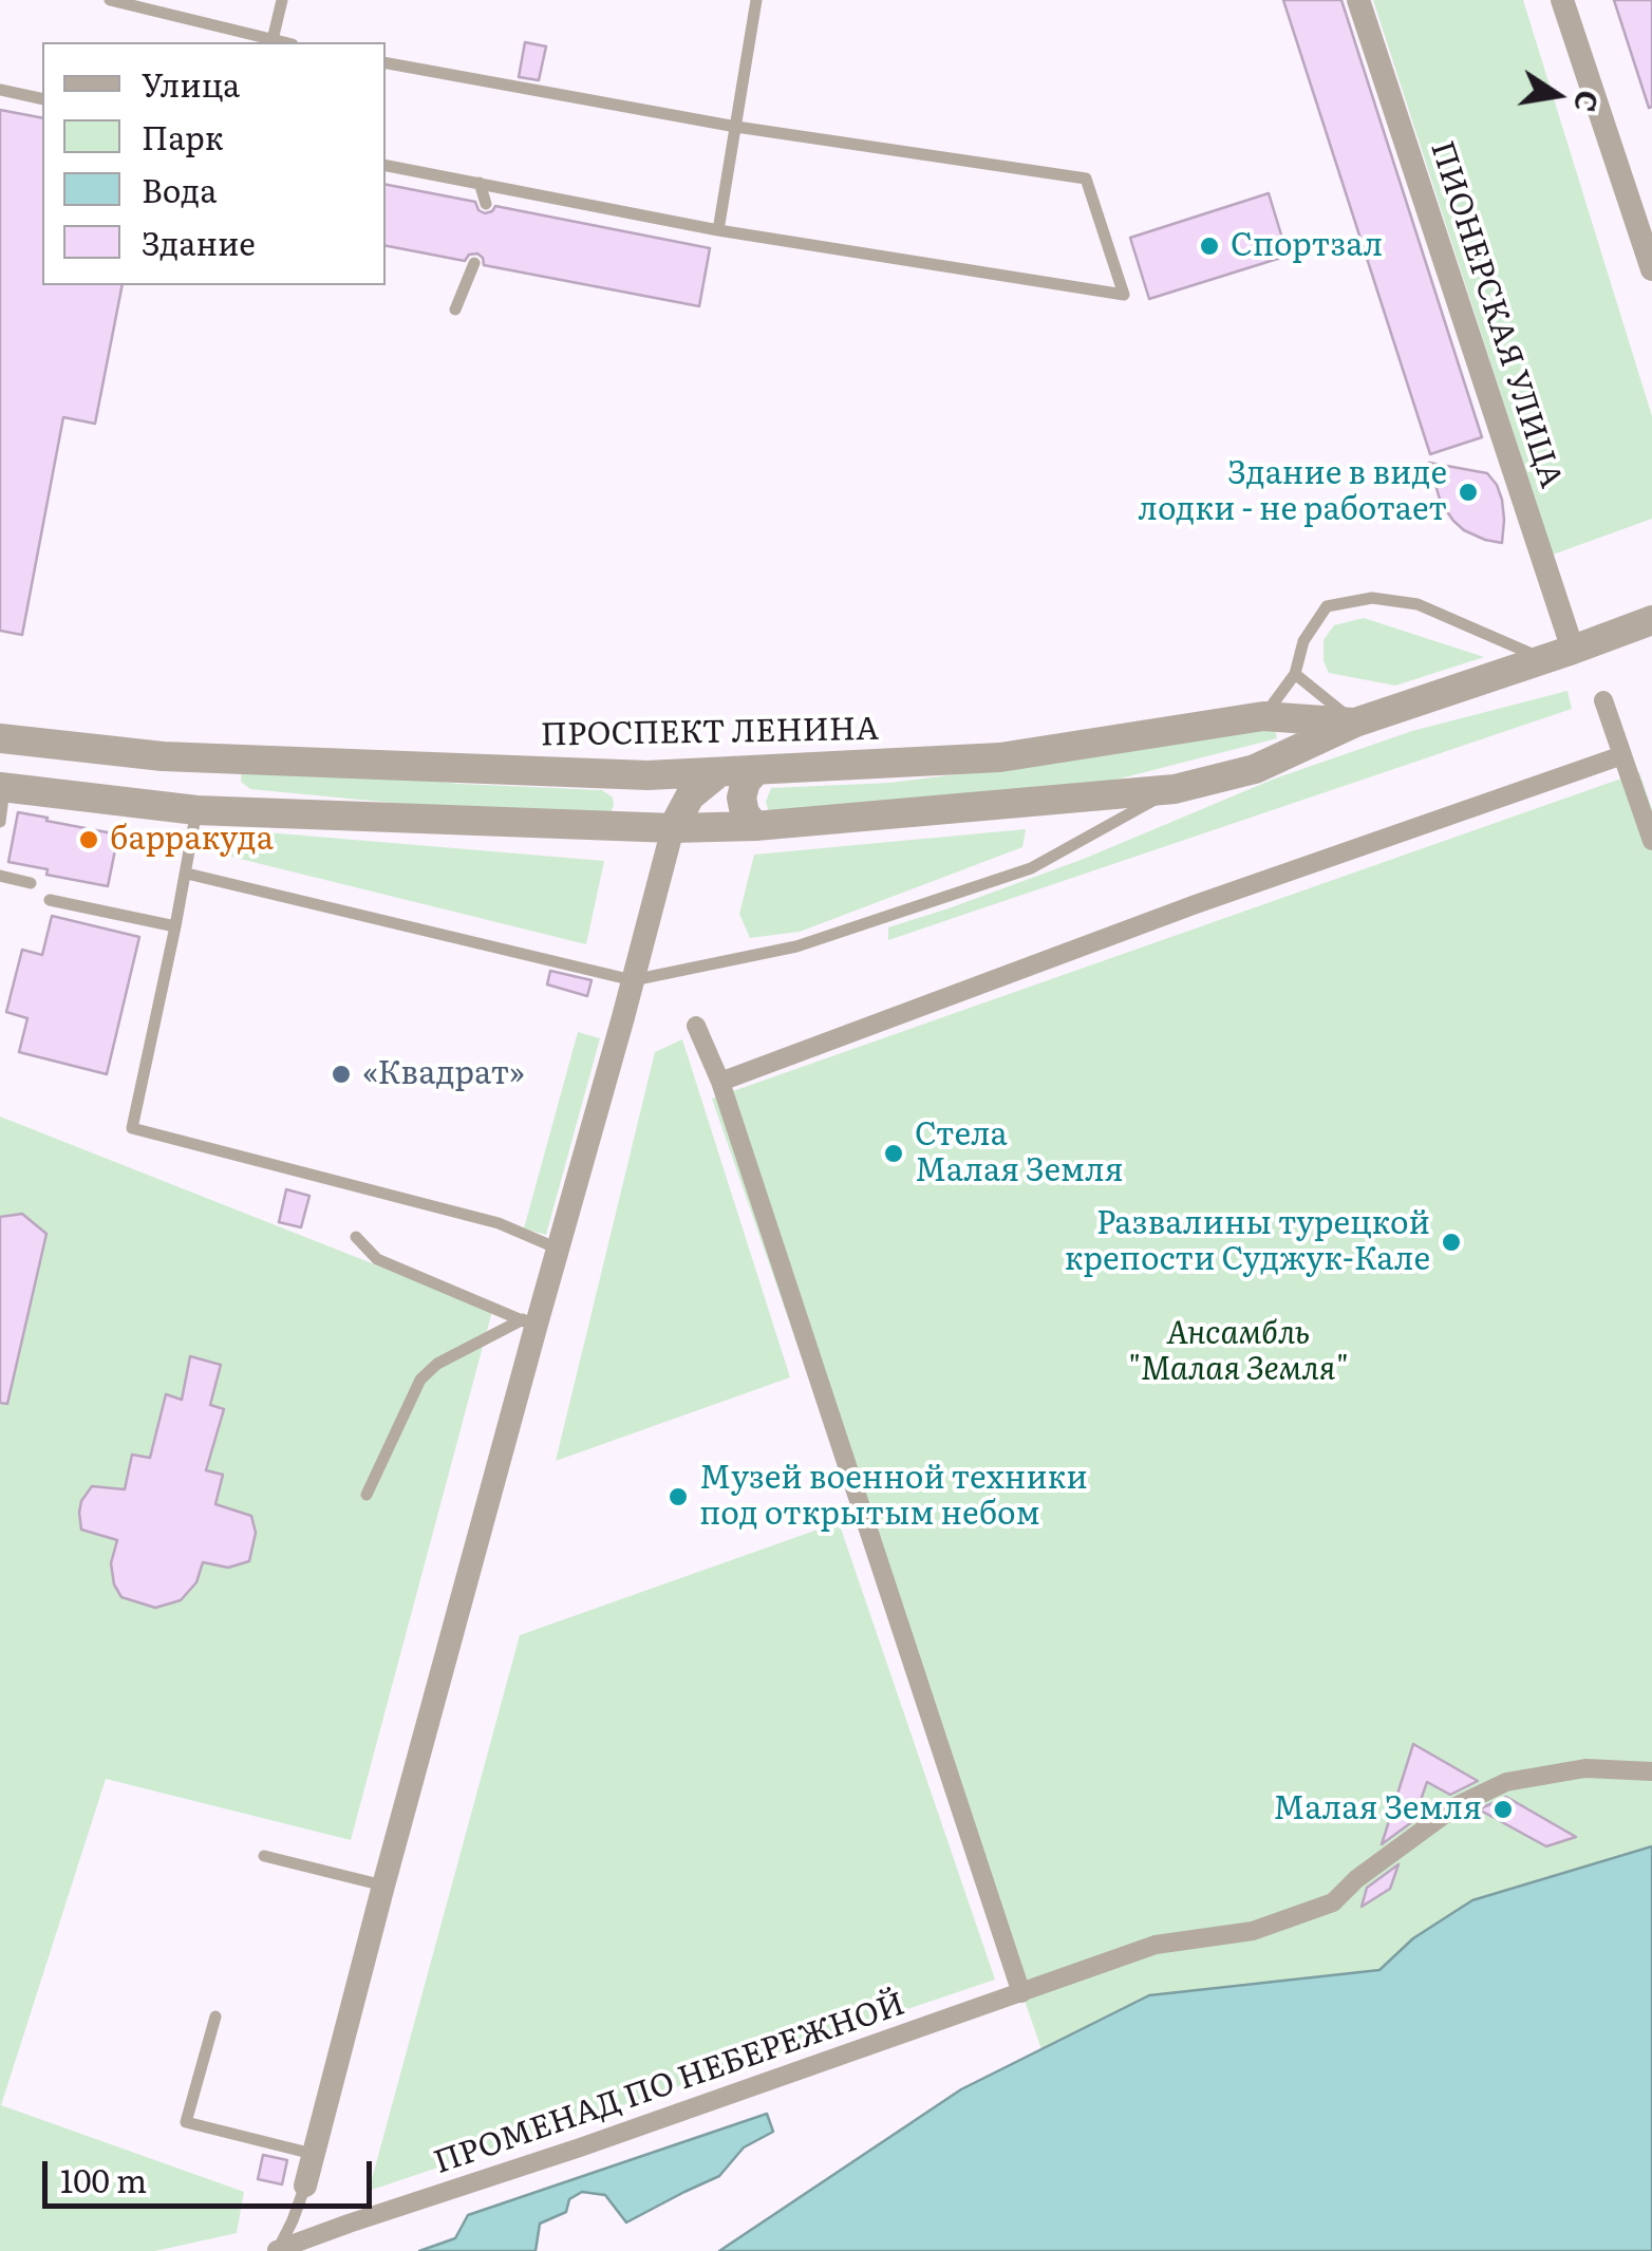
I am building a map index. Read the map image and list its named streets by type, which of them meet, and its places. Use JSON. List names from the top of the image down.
{
  "streets": {
    "street": ["ПИОНЕРСКАЯ УЛИЦА", "ПРОСПЕКТ ЛЕНИНА", "ПРОМЕНАД ПО НЕБЕРЕЖНОЙ"]
  },
  "crossings": [
    ["ПИОНЕРСКАЯ УЛИЦА", "ПРОСПЕКТ ЛЕНИНА"]
  ],
  "parks": ["Ансамбль \"Малая Земля\""],
  "places": [
    "Спортзал",
    "Здание в виде лодки - не работает",
    "барракуда",
    "«Квадрат»",
    "Стела Малая Земля",
    "Развалины турецкой крепости Суджук-Кале",
    "Музей военной техники под открытым небом",
    "Малая Земля"
  ],
  "legend": [
    "Улица",
    "Парк",
    "Вода",
    "Здание"
  ],
  "scale_bar": "100 m",
  "north": "right"
}
